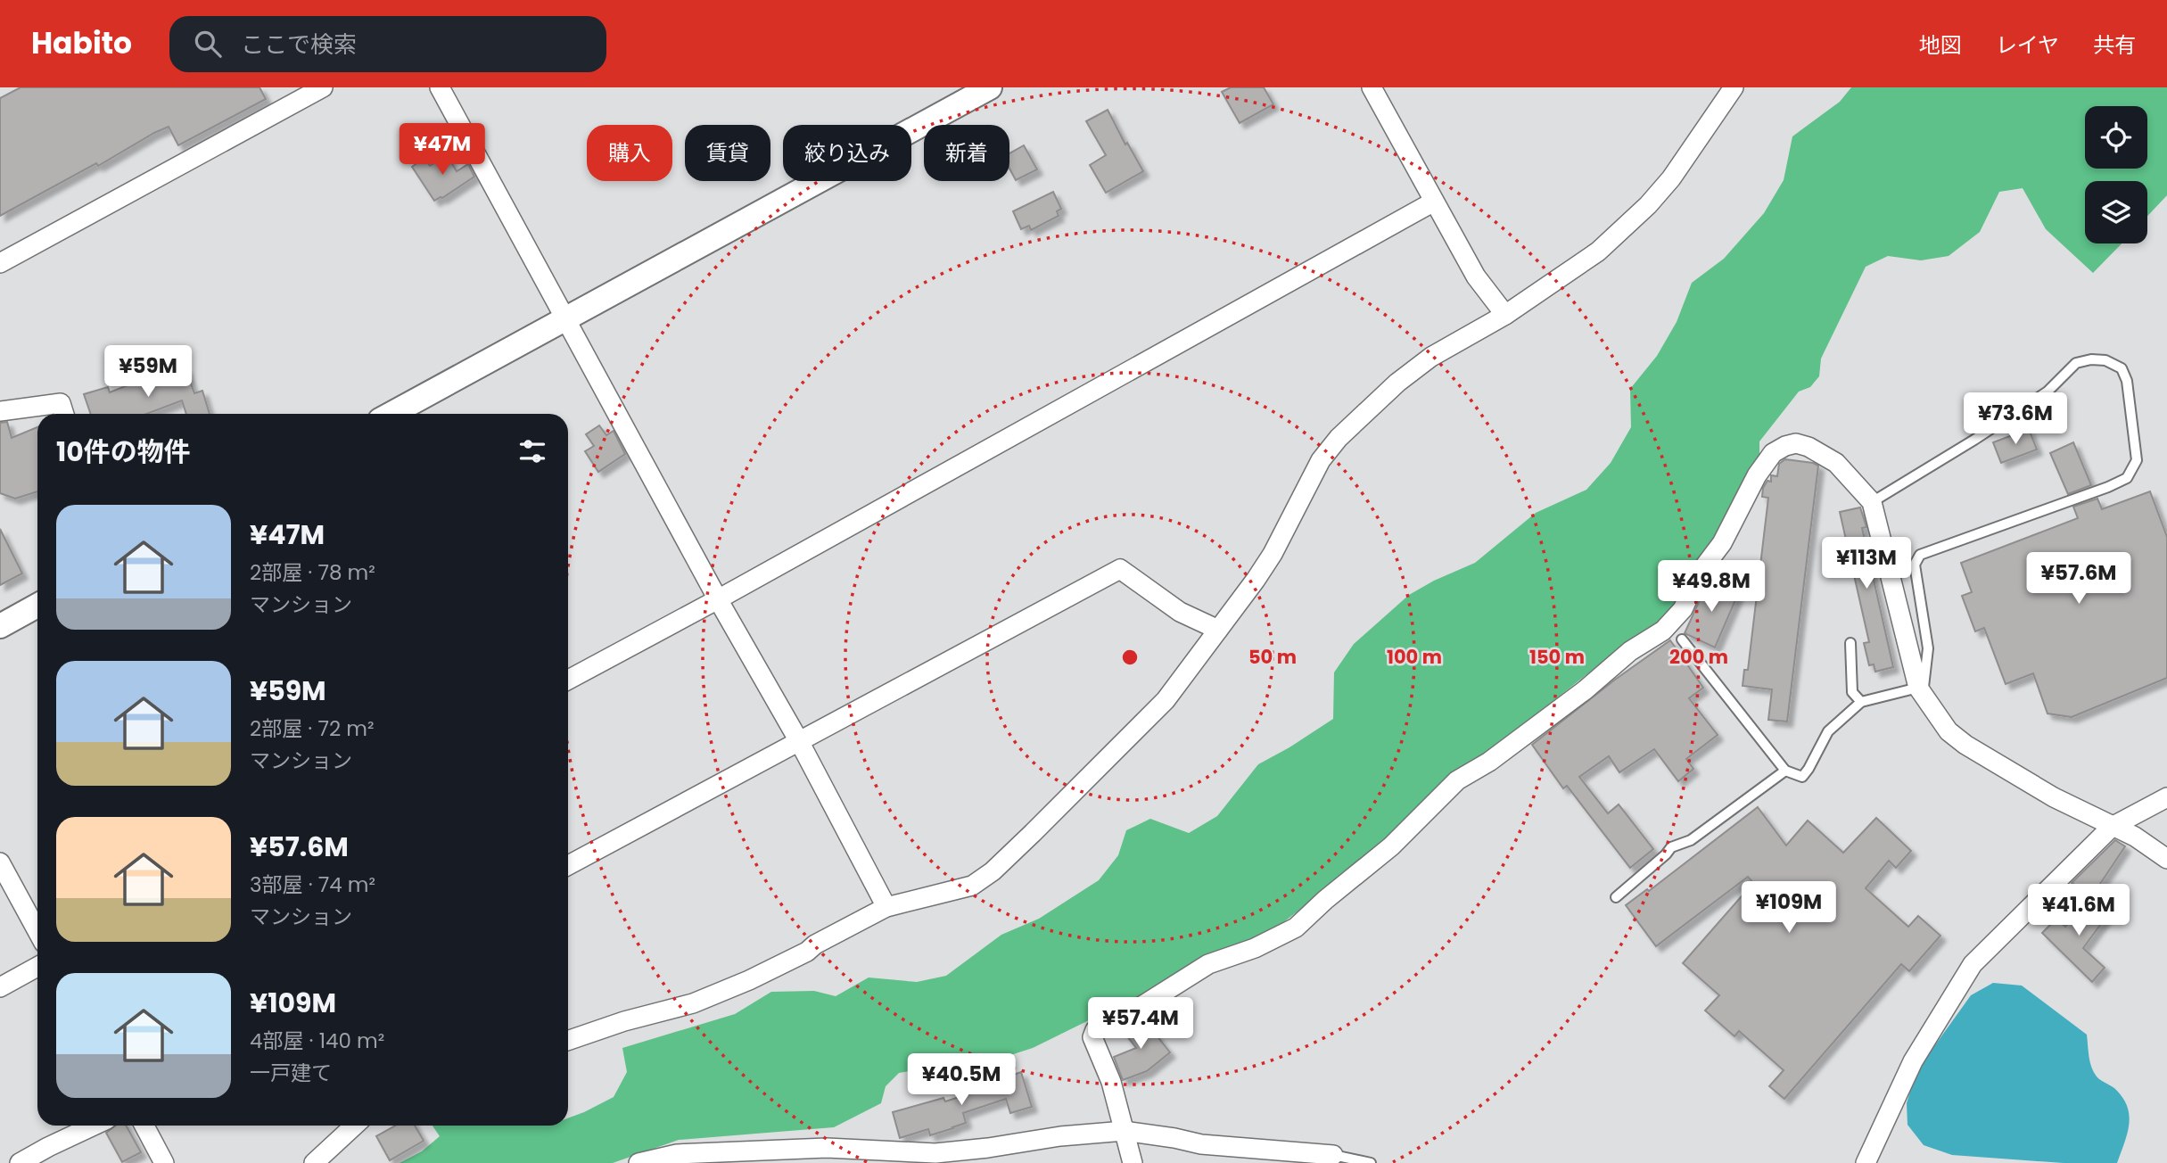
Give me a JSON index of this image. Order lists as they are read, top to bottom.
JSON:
{
  "page": {
    "header": "Habito",
    "search": "ここで検索",
    "nav": ["地図", "レイヤ", "共有"],
    "price": [
      "¥47M",
      "¥59M",
      "¥73.6M",
      "¥113M",
      "¥57.6M",
      "¥49.8M",
      "¥109M",
      "¥41.6M",
      "¥57.4M",
      "¥40.5M"
    ],
    "chip": [
      "購入",
      "賃貸",
      "絞り込み",
      "新着"
    ],
    "heading": "10件の物件",
    "list": [
      {
        "name": "¥47M",
        "note": "2部屋 · 78 m² · マンション"
      },
      {
        "name": "¥59M",
        "note": "2部屋 · 72 m² · マンション"
      },
      {
        "name": "¥57.6M",
        "note": "3部屋 · 74 m² · マンション"
      },
      {
        "name": "¥109M",
        "note": "4部屋 · 140 m² · 一戸建て"
      }
    ]
  },
  "rings": [
    "50 m",
    "100 m",
    "150 m",
    "200 m"
  ]
}
